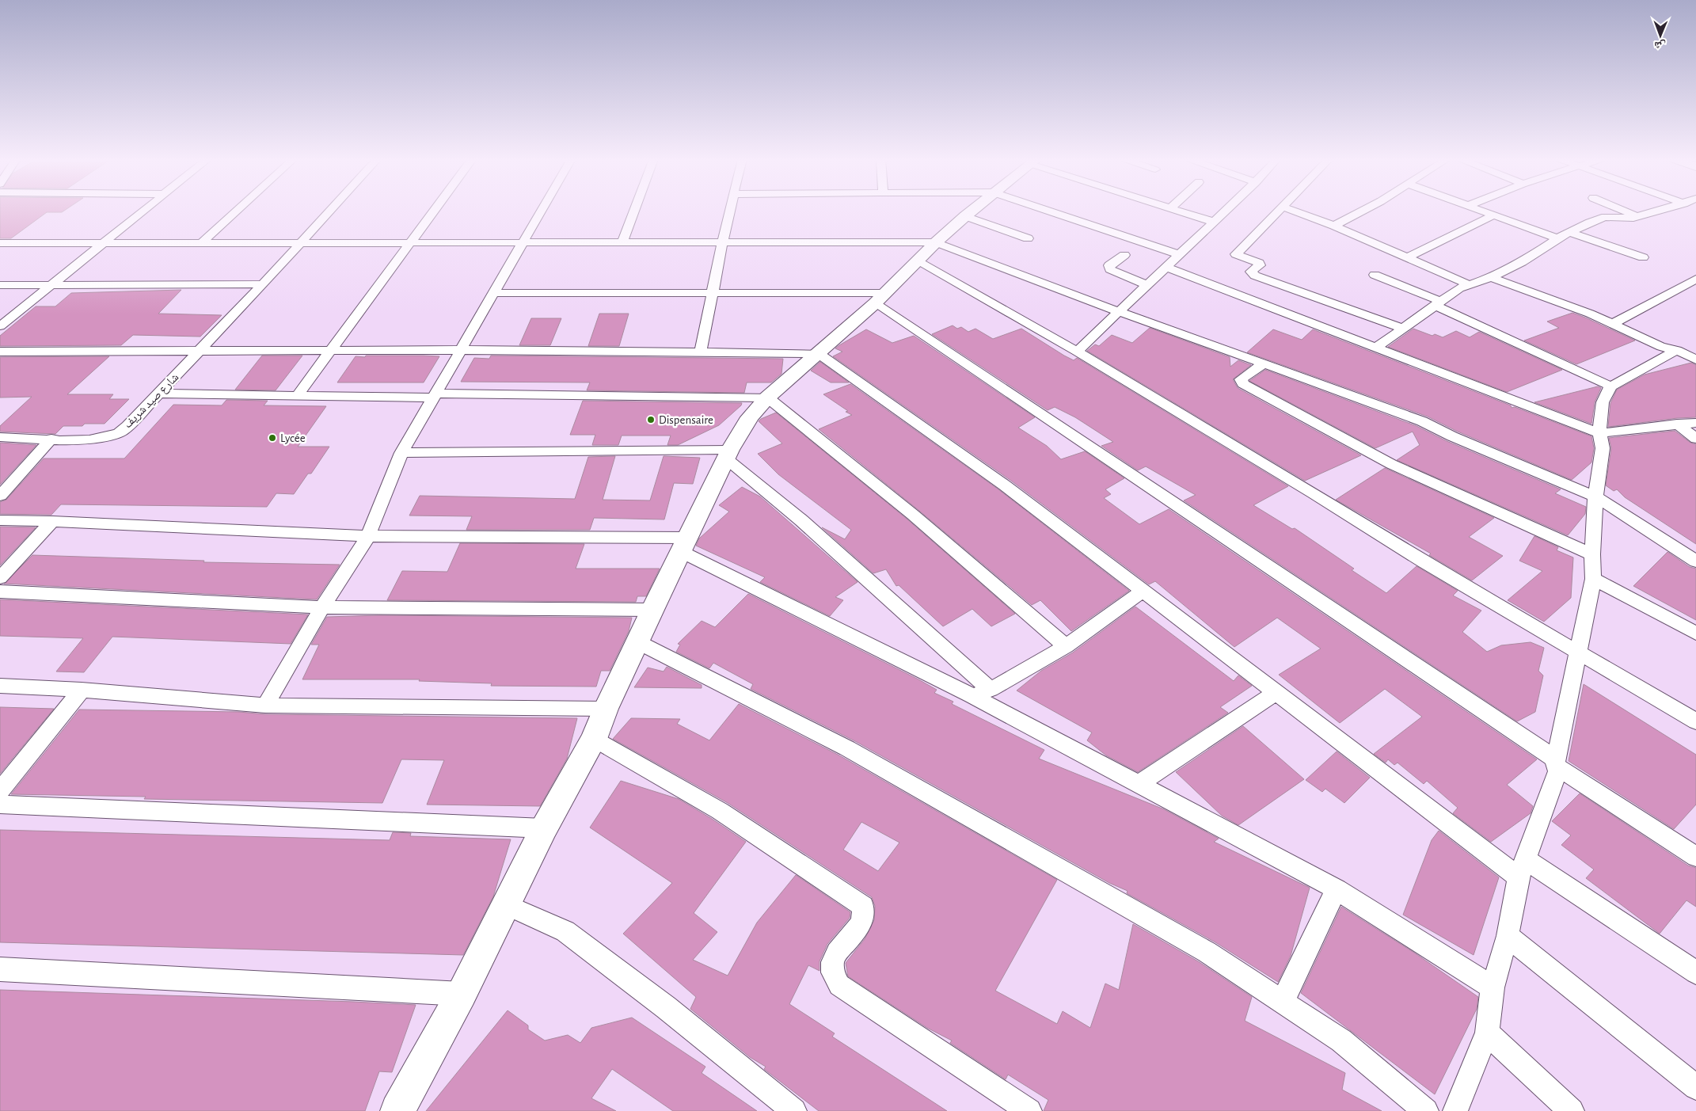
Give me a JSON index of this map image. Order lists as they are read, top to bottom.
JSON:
{
  "streets": {
    "street": ["شارع صيد شريف"]
  },
  "places": ["Dispensaire", "Lycée"],
  "north": "bottom"
}
